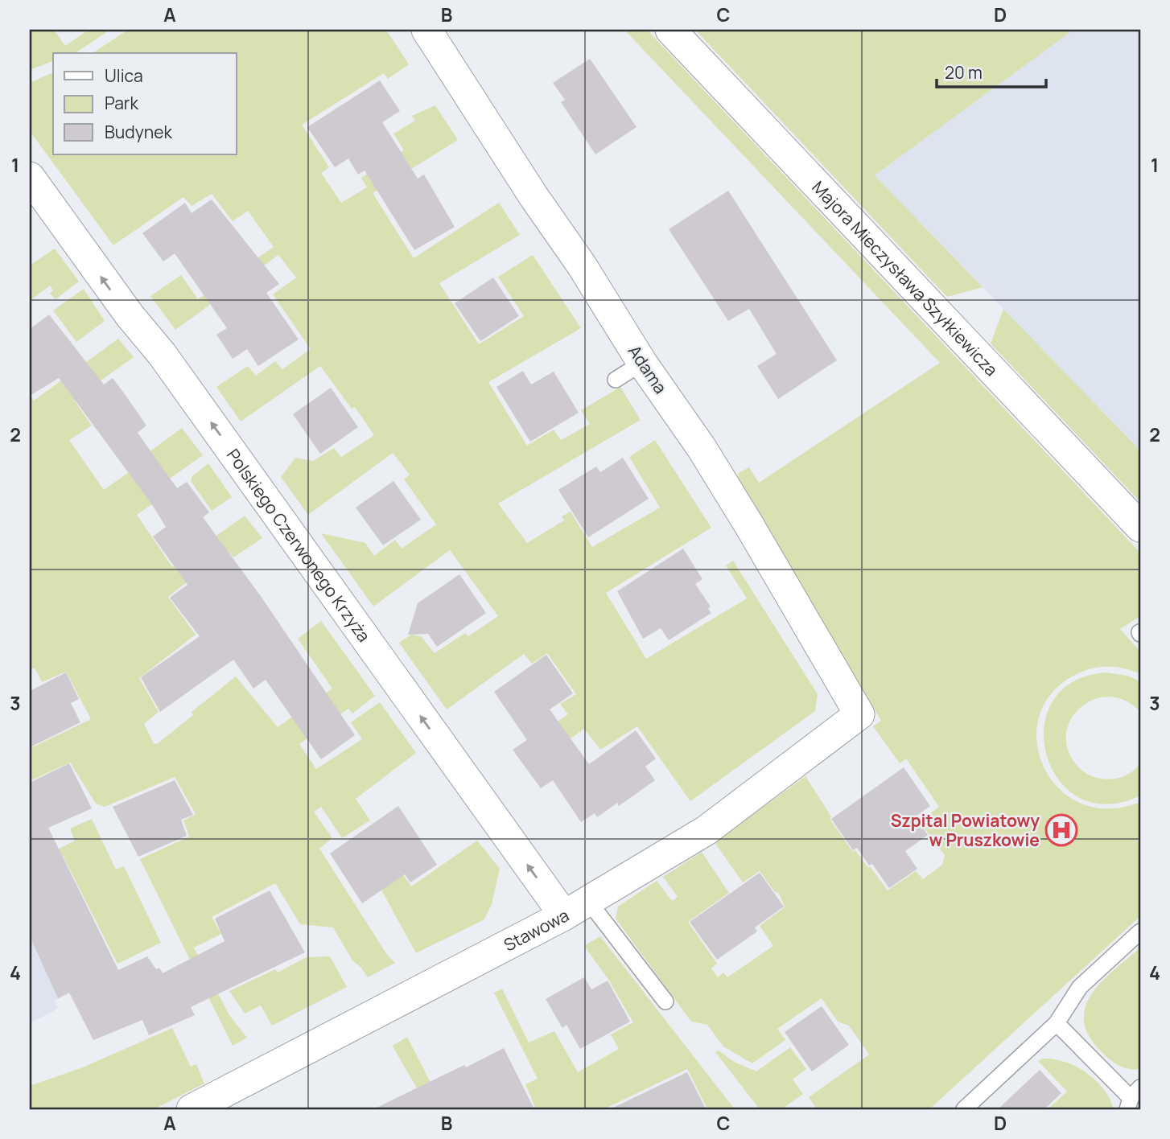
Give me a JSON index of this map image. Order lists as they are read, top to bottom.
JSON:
{
  "streets": {
    "street": [
      "Majora Mieczysława Szyłkiewicza",
      "Adama",
      "Polskiego Czerwonego Krzyża",
      "Stawowa"
    ]
  },
  "crossings": [
    ["Adama", "Stawowa"],
    ["Polskiego Czerwonego Krzyża", "Stawowa"]
  ],
  "one_way": ["Polskiego Czerwonego Krzyża"],
  "places": {
    "hospital": ["Szpital Powiatowy w Pruszkowie"]
  },
  "legend": ["Ulica", "Park", "Budynek"],
  "scale_bar": "20 m",
  "grid": {
    "columns": [
      "A",
      "B",
      "C",
      "D"
    ],
    "rows": [
      "1",
      "2",
      "3",
      "4"
    ]
  }
}
